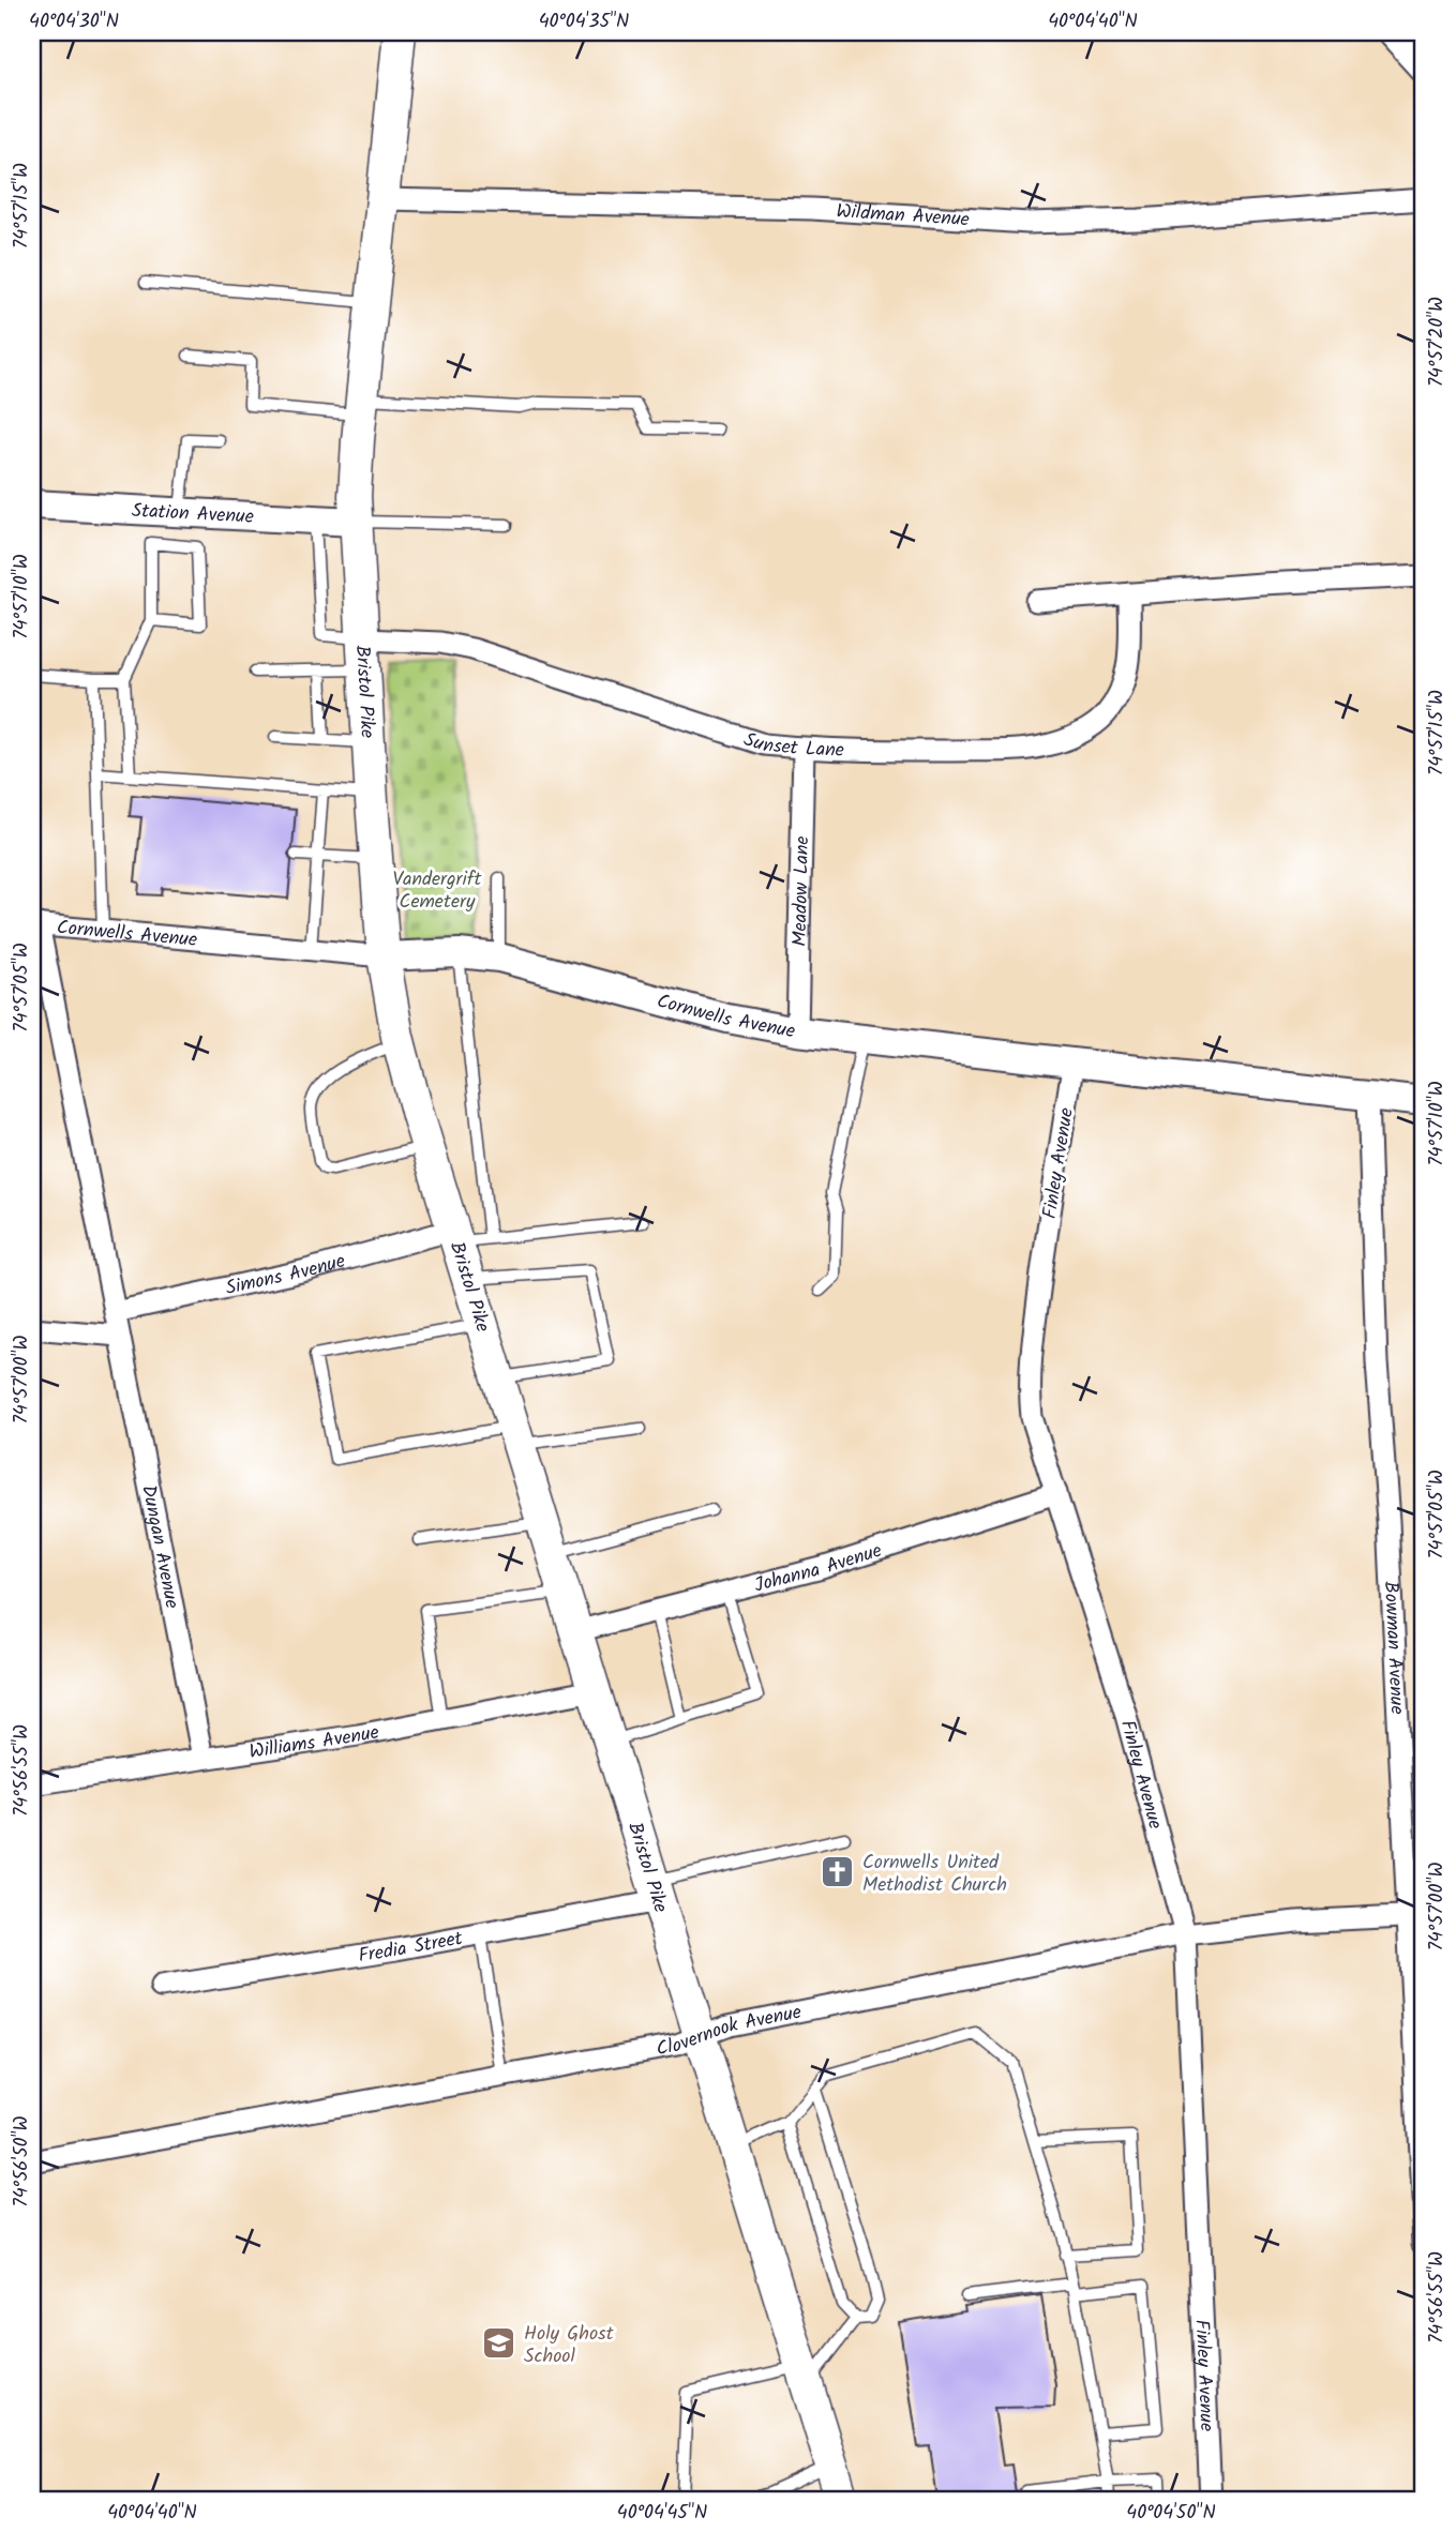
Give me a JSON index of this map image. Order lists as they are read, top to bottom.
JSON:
{
  "streets": {
    "main road": ["Bristol Pike"],
    "street": [
      "Wildman Avenue",
      "Station Avenue",
      "Sunset Lane",
      "Meadow Lane",
      "Cornwells Avenue",
      "Finley Avenue",
      "Simons Avenue",
      "Dungan Avenue",
      "Johanna Avenue",
      "Bowman Avenue",
      "Williams Avenue",
      "Fredia Street",
      "Clovernook Avenue"
    ]
  },
  "crossings": [
    ["Wildman Avenue", "Bristol Pike"],
    ["Station Avenue", "Bristol Pike"],
    ["Bristol Pike", "Sunset Lane"],
    ["Bristol Pike", "Cornwells Avenue"],
    ["Bristol Pike", "Simons Avenue"],
    ["Bristol Pike", "Johanna Avenue"],
    ["Bristol Pike", "Williams Avenue"],
    ["Bristol Pike", "Fredia Street"],
    ["Bristol Pike", "Clovernook Avenue"],
    ["Sunset Lane", "Meadow Lane"],
    ["Meadow Lane", "Cornwells Avenue"],
    ["Cornwells Avenue", "Finley Avenue"],
    ["Cornwells Avenue", "Bowman Avenue"],
    ["Finley Avenue", "Johanna Avenue"],
    ["Finley Avenue", "Clovernook Avenue"],
    ["Simons Avenue", "Dungan Avenue"],
    ["Dungan Avenue", "Williams Avenue"],
    ["Bowman Avenue", "Clovernook Avenue"]
  ],
  "parks": ["Vandergrift Cemetery"],
  "places": {
    "church": ["Cornwells United Methodist Church"],
    "school or university": ["Holy Ghost School"]
  },
  "coordinates": [
    "40°04'30\"N",
    "40°04'35\"N",
    "40°04'40\"N",
    "74°57'15\"W",
    "74°57'20\"W",
    "74°57'10\"W",
    "74°57'05\"W",
    "74°57'00\"W",
    "74°56'55\"W",
    "74°56'50\"W",
    "40°04'45\"N",
    "40°04'50\"N"
  ]
}
